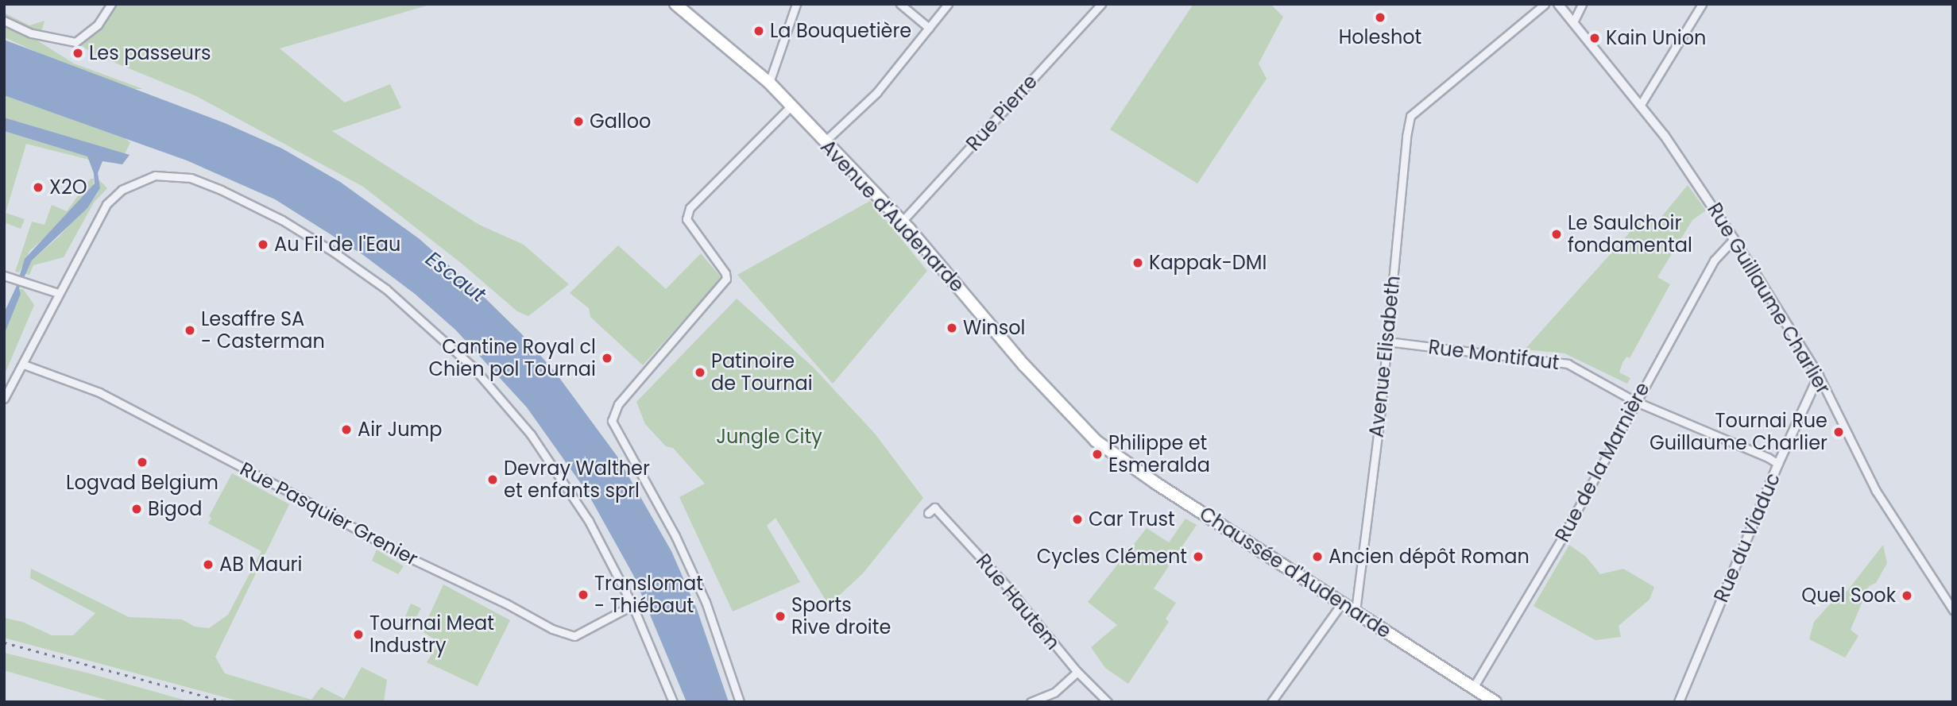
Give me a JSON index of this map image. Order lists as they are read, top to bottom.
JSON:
{
  "streets": {
    "main road": ["Avenue d'Audenarde", "Chaussée d'Audenarde"],
    "street": [
      "Rue Pierre",
      "Rue Guillaume Charlier",
      "Rue Montifaut",
      "Avenue Elisabeth",
      "Rue de la Marnière",
      "Rue Pasquier Grenier",
      "Rue du Viaduc",
      "Rue Hautem"
    ]
  },
  "crossings": [
    ["Rue Pierre", "Avenue d'Audenarde"],
    ["Avenue d'Audenarde", "Chaussée d'Audenarde"],
    ["Rue Guillaume Charlier", "Rue de la Marnière"],
    ["Rue Guillaume Charlier", "Rue du Viaduc"],
    ["Rue Montifaut", "Avenue Elisabeth"],
    ["Rue Montifaut", "Rue de la Marnière"],
    ["Rue Montifaut", "Rue du Viaduc"],
    ["Avenue Elisabeth", "Chaussée d'Audenarde"],
    ["Rue de la Marnière", "Chaussée d'Audenarde"]
  ],
  "water": ["Escaut"],
  "parks": ["Jungle City"],
  "places": [
    "Holeshot",
    "La Bouquetière",
    "Kain Union",
    "Les passeurs",
    "Galloo",
    "X2O",
    "Le Saulchoir fondamental",
    "Au Fil de l'Eau",
    "Kappak-DMI",
    "Winsol",
    "Lesaffre SA - Casterman",
    "Cantine Royal cl Chien pol Tournai",
    "Patinoire de Tournai",
    "Air Jump",
    "Tournai Rue Guillaume Charlier",
    "Philippe et Esmeralda",
    "Logvad Belgium",
    "Devray Walther et enfants sprl",
    "Bigod",
    "Car Trust",
    "Cycles Clément",
    "Ancien dépôt Roman",
    "AB Mauri",
    "Translomat - Thiébaut",
    "Quel Sook",
    "Sports Rive droite",
    "Tournai Meat Industry"
  ]
}
